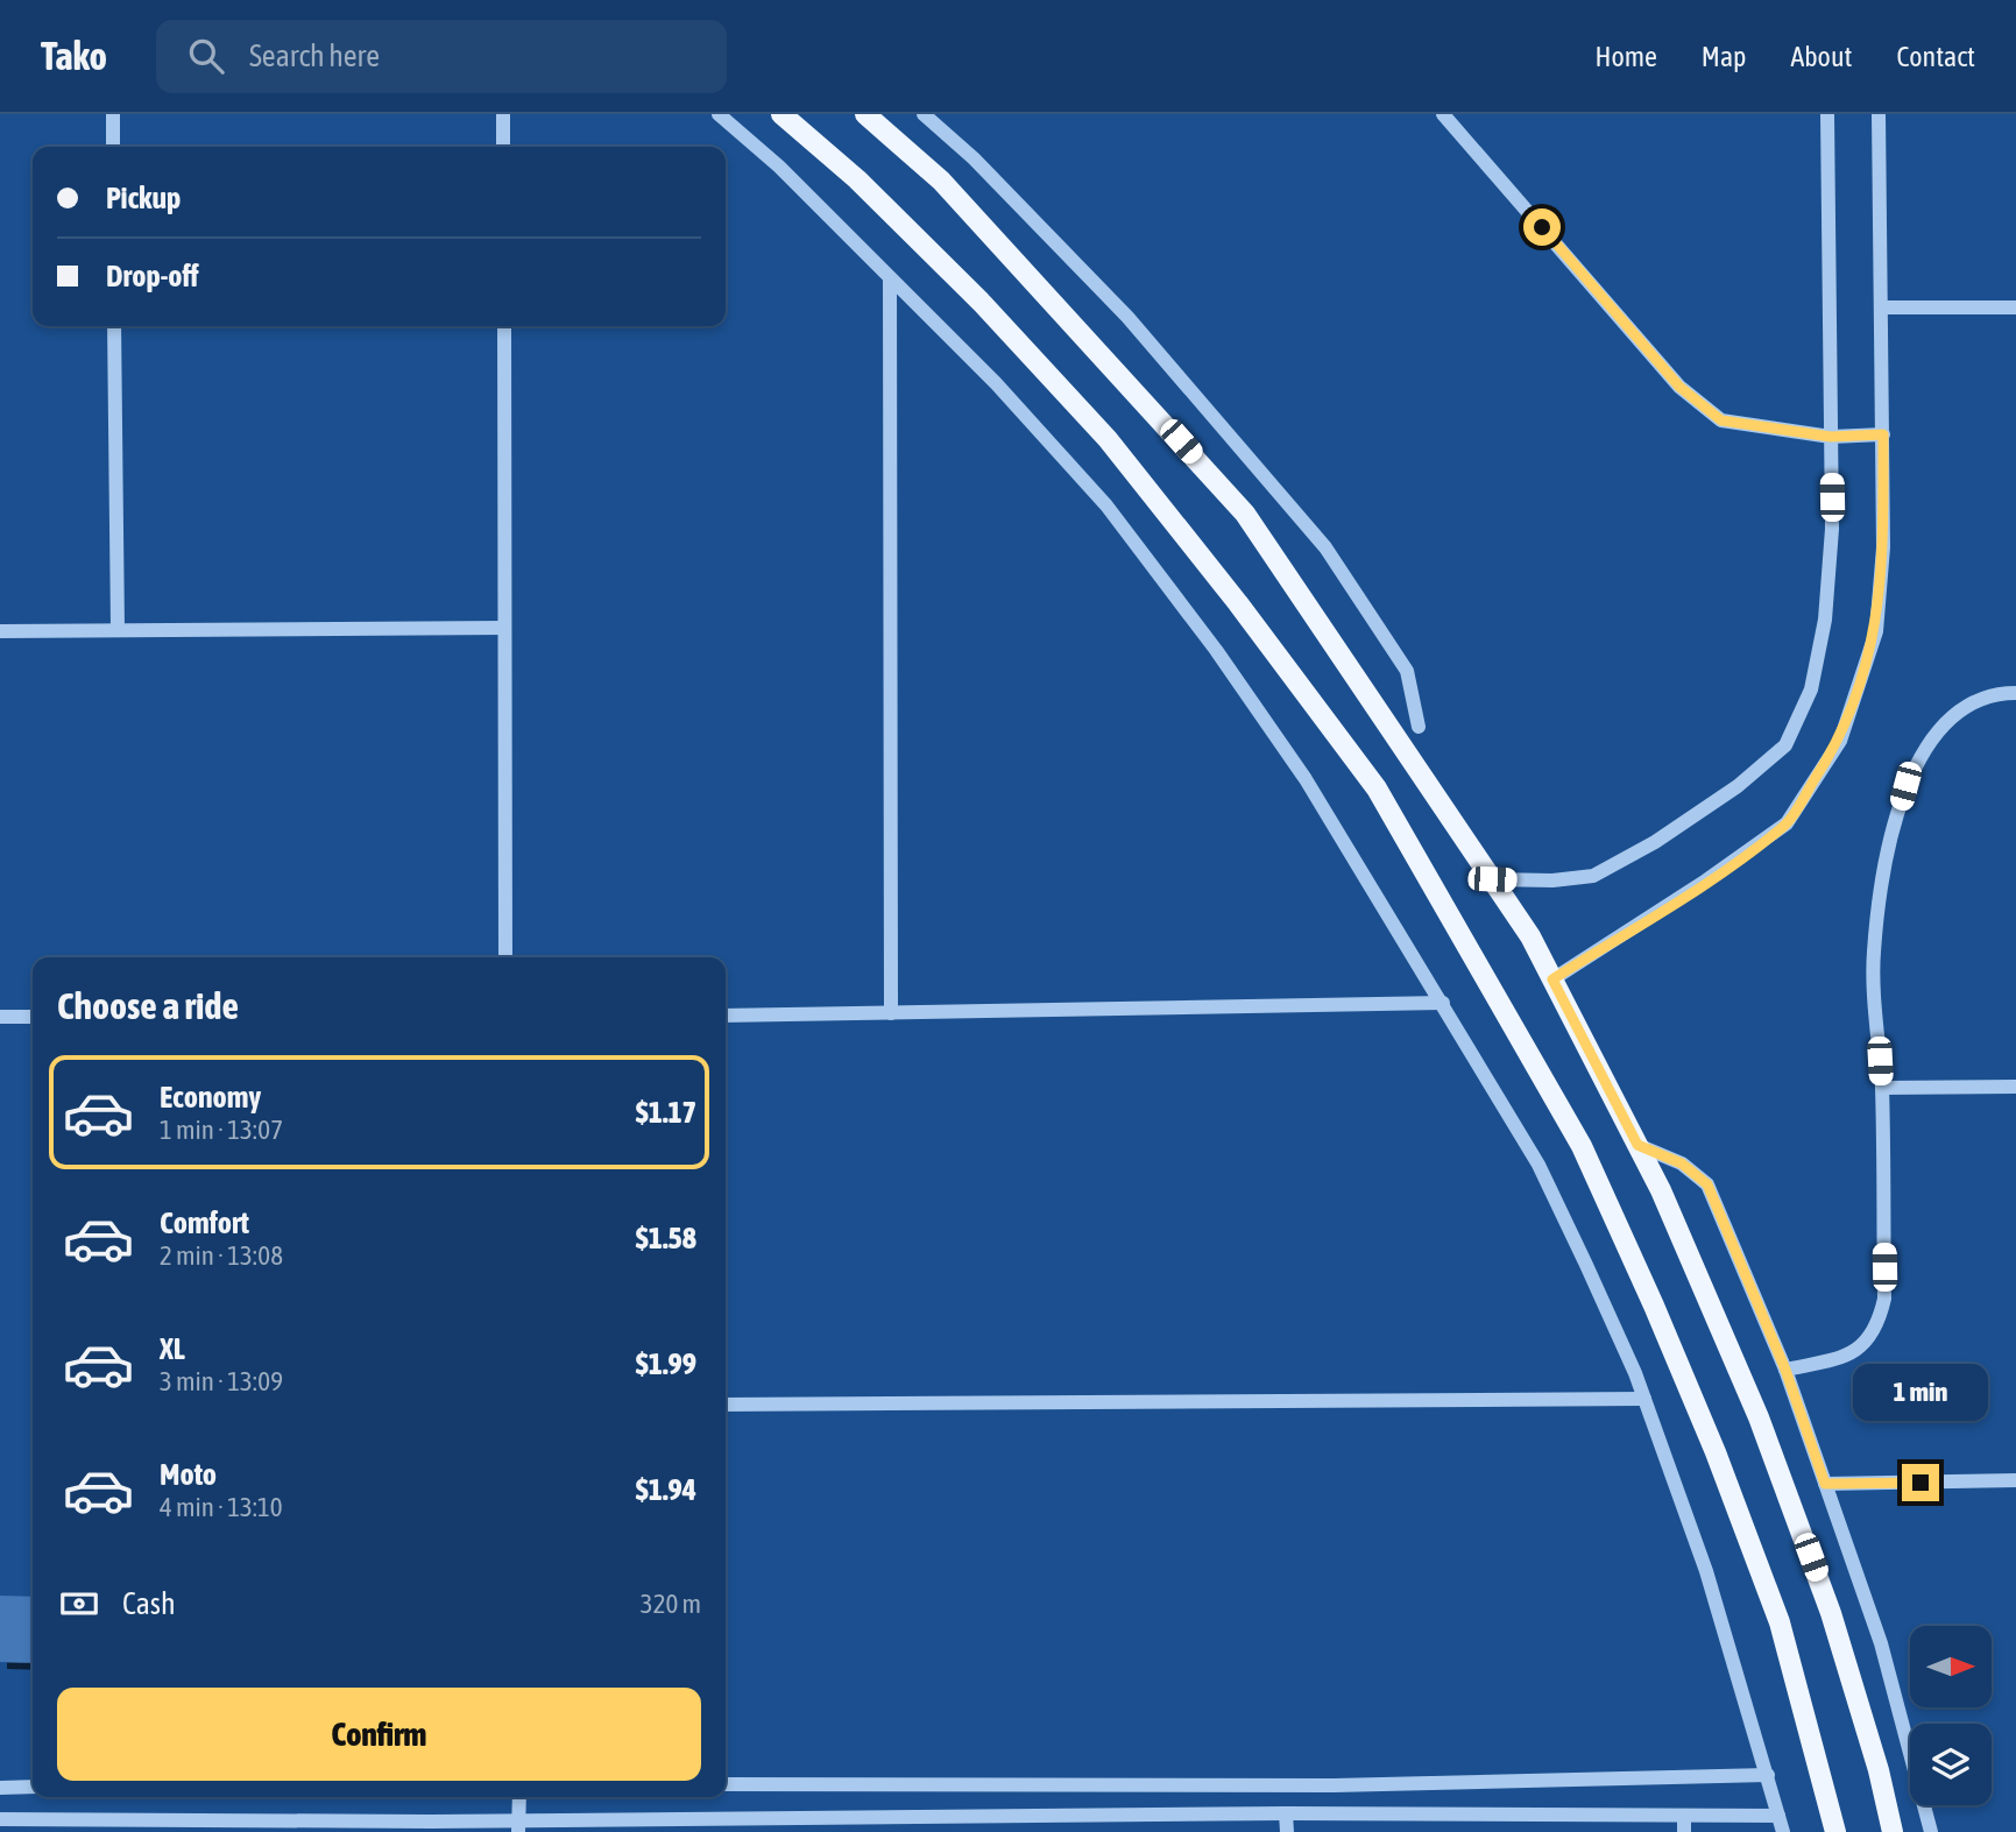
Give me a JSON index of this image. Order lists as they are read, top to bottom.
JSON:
{
  "north": "right",
  "page": {
    "header": "Tako",
    "search": "Search here",
    "nav": [
      "Home",
      "Map",
      "About",
      "Contact"
    ],
    "banner": ["Pickup", "Drop-off"],
    "heading": "Choose a ride",
    "list": [
      {
        "name": "Economy",
        "note": "1 min · 13:07",
        "value": "$1.17"
      },
      {
        "name": "Comfort",
        "note": "2 min · 13:08",
        "value": "$1.58"
      },
      {
        "name": "XL",
        "note": "3 min · 13:09",
        "value": "$1.99"
      },
      {
        "name": "Moto",
        "note": "4 min · 13:10",
        "value": "$1.94"
      }
    ],
    "bubble": "1 min",
    "pay": ["Cash", "320 m"],
    "buttons": "Confirm"
  }
}
